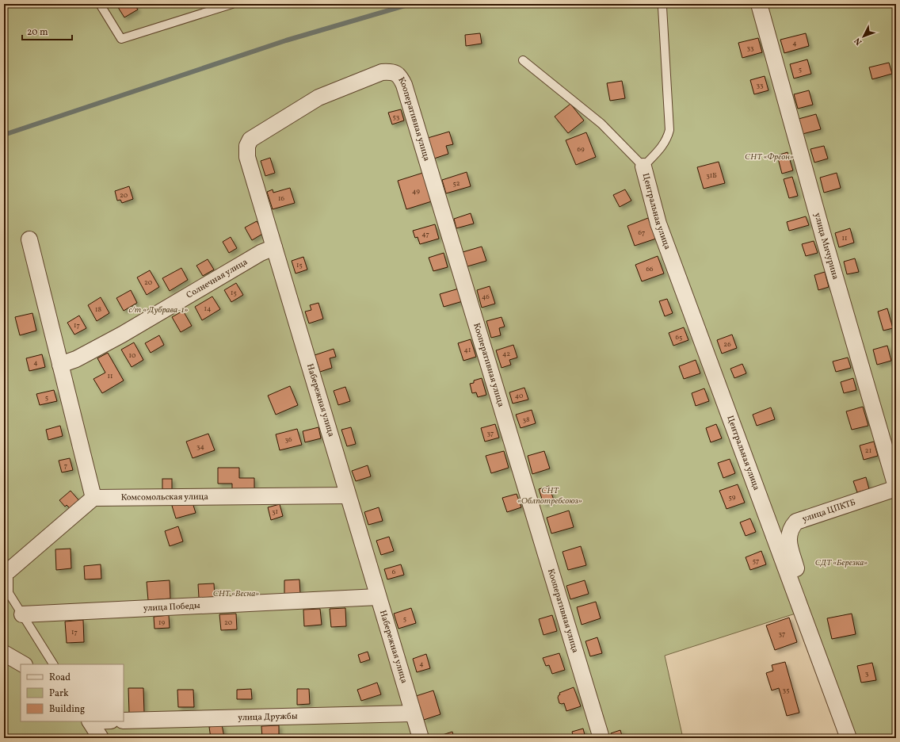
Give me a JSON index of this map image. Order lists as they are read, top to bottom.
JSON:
{
  "streets": {
    "street": [
      "Кооперативная улица",
      "Центральная улица",
      "улица Мичурина",
      "Солнечная улица",
      "Набережная улица",
      "Комсомольская улица",
      "улица ЦПКТБ",
      "улица Победы",
      "улица Дружбы"
    ]
  },
  "crossings": [
    ["Кооперативная улица", "Набережная улица"],
    ["Центральная улица", "улица ЦПКТБ"],
    ["улица Мичурина", "улица ЦПКТБ"],
    ["Солнечная улица", "Набережная улица"],
    ["Набережная улица", "Комсомольская улица"],
    ["Набережная улица", "улица Победы"],
    ["Набережная улица", "улица Дружбы"]
  ],
  "parks": [
    "СНТ «Фреон»",
    "с/т « Дубрава-1»",
    "СНТ «Облпотребсоюз»",
    "СДТ «Березка»",
    "СНТ «Весна»"
  ],
  "house_numbers": [
    "4",
    "33",
    "5",
    "33",
    "53",
    "69",
    "31Б",
    "52",
    "49",
    "20",
    "16",
    "67",
    "47",
    "11",
    "15",
    "66",
    "20",
    "15",
    "46",
    "14",
    "18",
    "17",
    "65",
    "26",
    "41",
    "42",
    "10",
    "4",
    "11",
    "40",
    "5",
    "38",
    "37",
    "36",
    "34",
    "21",
    "7",
    "59",
    "31",
    "57",
    "6",
    "5",
    "19",
    "20",
    "17",
    "37",
    "4",
    "3",
    "35"
  ],
  "legend": ["Road", "Park", "Building"],
  "scale_bar": "20 m",
  "north": "bottom left"
}
